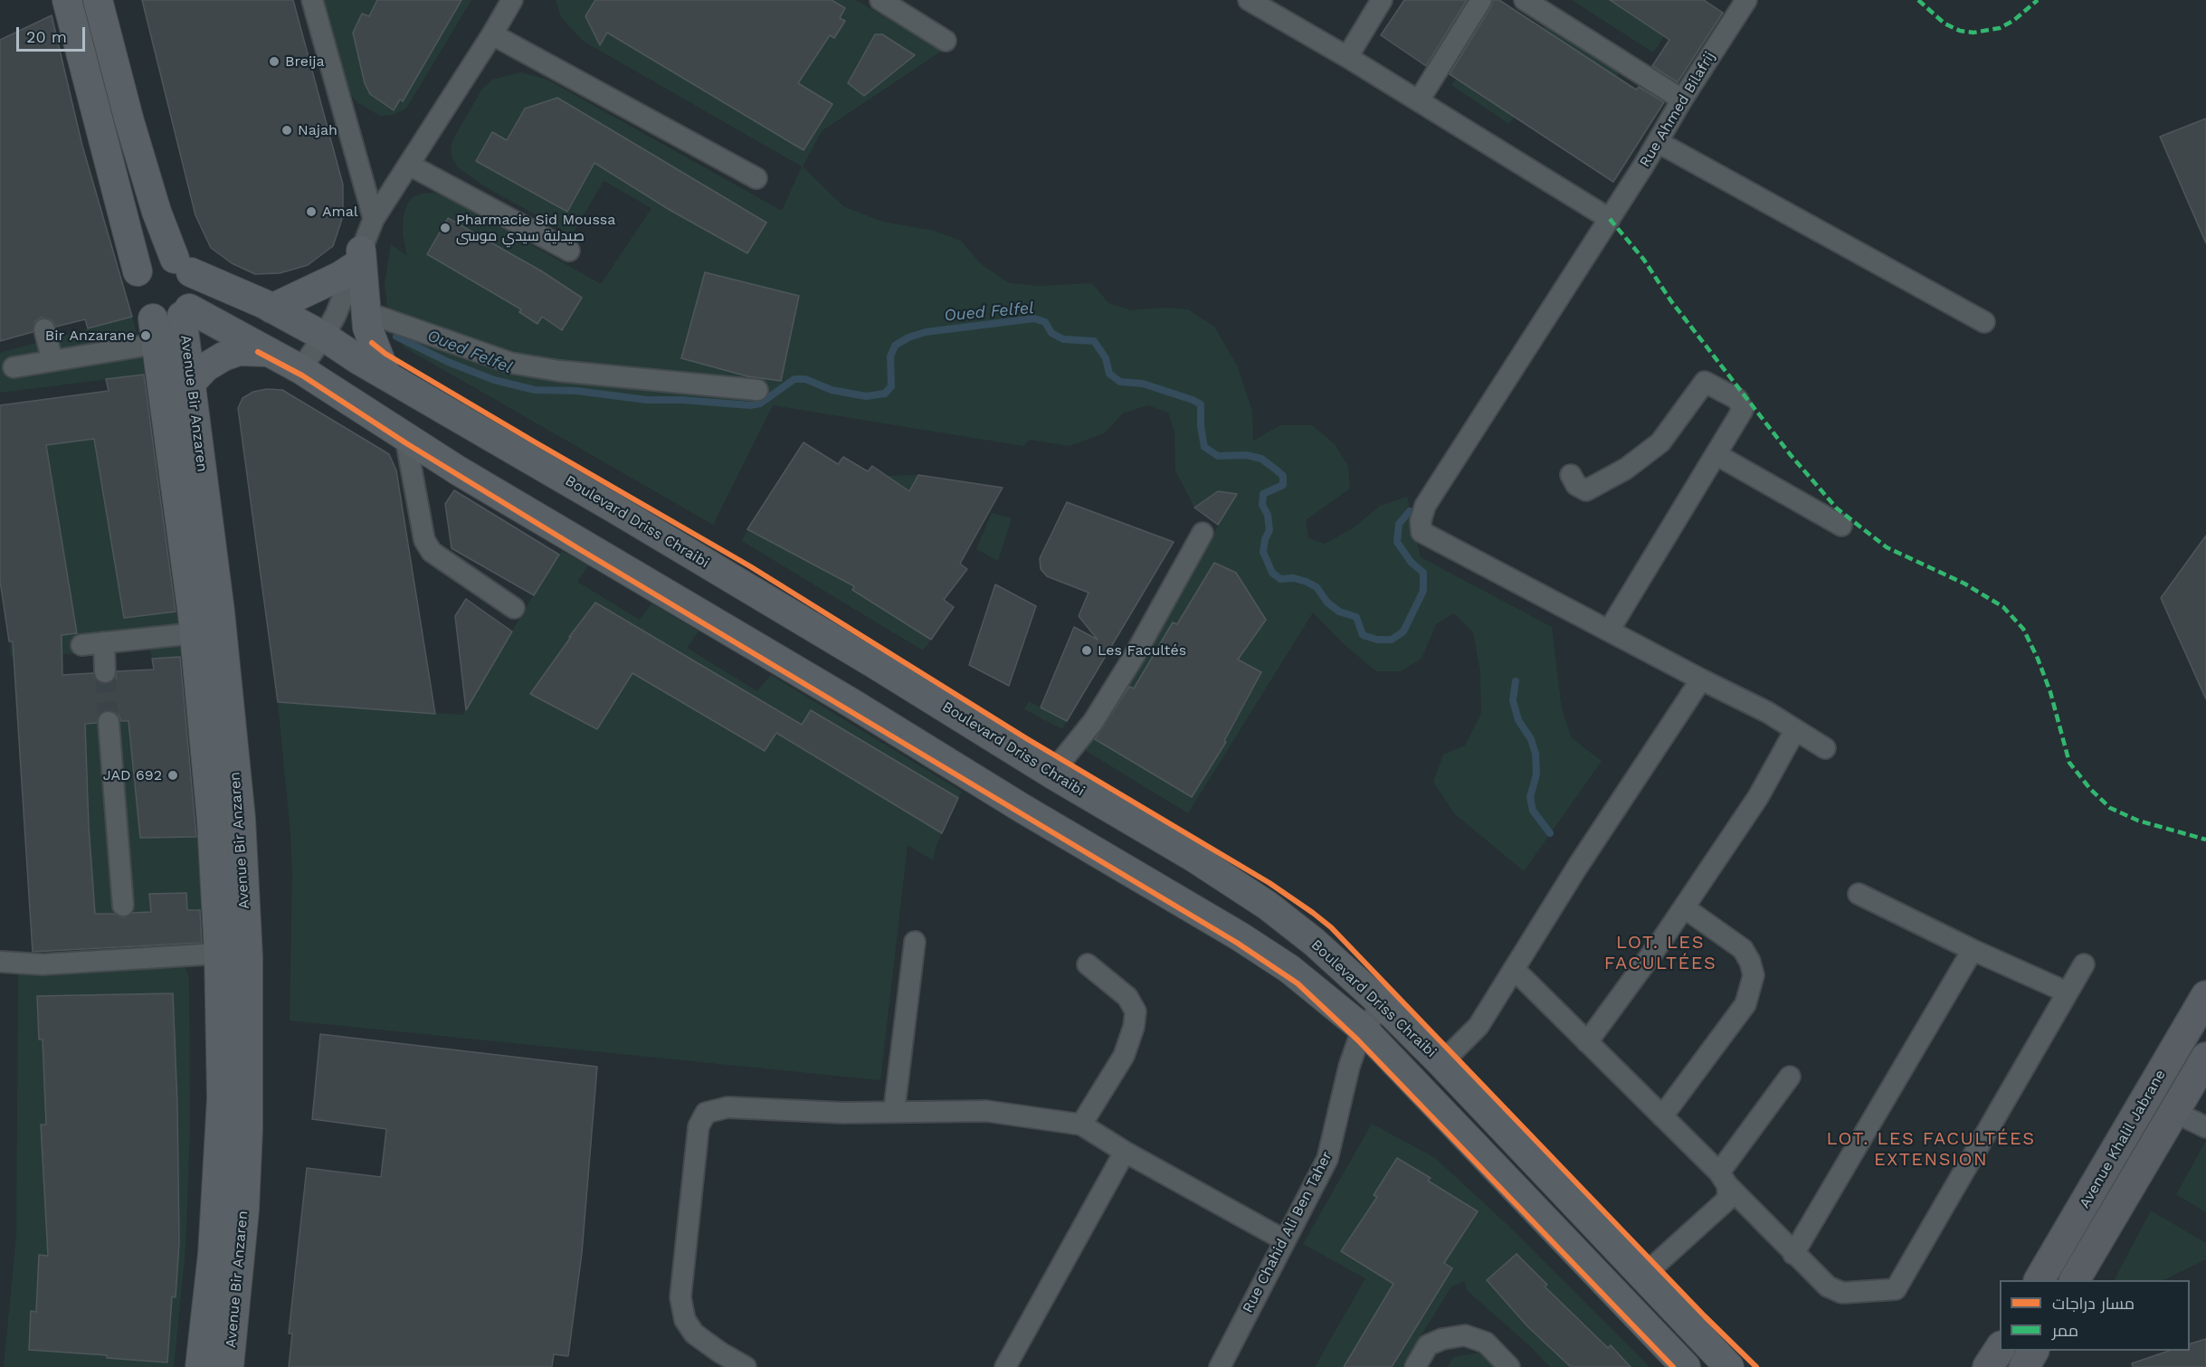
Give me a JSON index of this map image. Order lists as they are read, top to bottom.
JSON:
{
  "streets": {
    "main road": ["Avenue Bir Anzaren", "Boulevard Driss Chraibi", "Avenue Khalil Jabrane"],
    "street": ["Rue Ahmed Bilafrij", "Rue Chahid Ali Ben Taher"]
  },
  "crossings": [
    ["Avenue Bir Anzaren", "Boulevard Driss Chraibi"],
    ["Boulevard Driss Chraibi", "Rue Chahid Ali Ben Taher"]
  ],
  "districts": ["LOT. LES FACULTÉES", "LOT. LES FACULTÉES EXTENSION"],
  "water": ["Oued Felfel"],
  "places": [
    "Breija",
    "Najah",
    "Amal",
    "Pharmacie Sid Moussa صيدلية سيدي موسى",
    "Bir Anzarane",
    "Les Facultés",
    "JAD 692"
  ],
  "legend": ["مسار دراجات", "ممر"],
  "scale_bar": "20 m"
}
